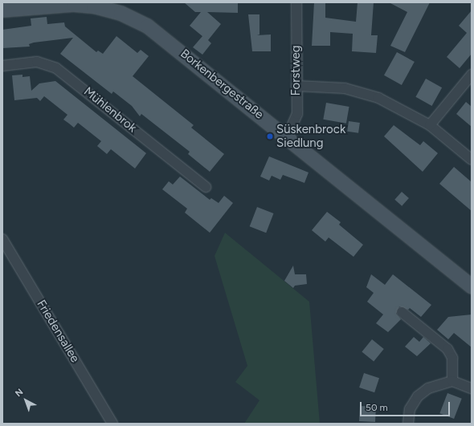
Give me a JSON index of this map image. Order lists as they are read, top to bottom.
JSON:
{
  "streets": {
    "street": [
      "Forstweg",
      "Borkenbergestraße",
      "Mühlenbrok",
      "Friedensallee"
    ]
  },
  "crossings": [
    ["Forstweg", "Borkenbergestraße"]
  ],
  "places": ["Süskenbrock Siedlung"],
  "scale_bar": "50 m",
  "north": "top left"
}
